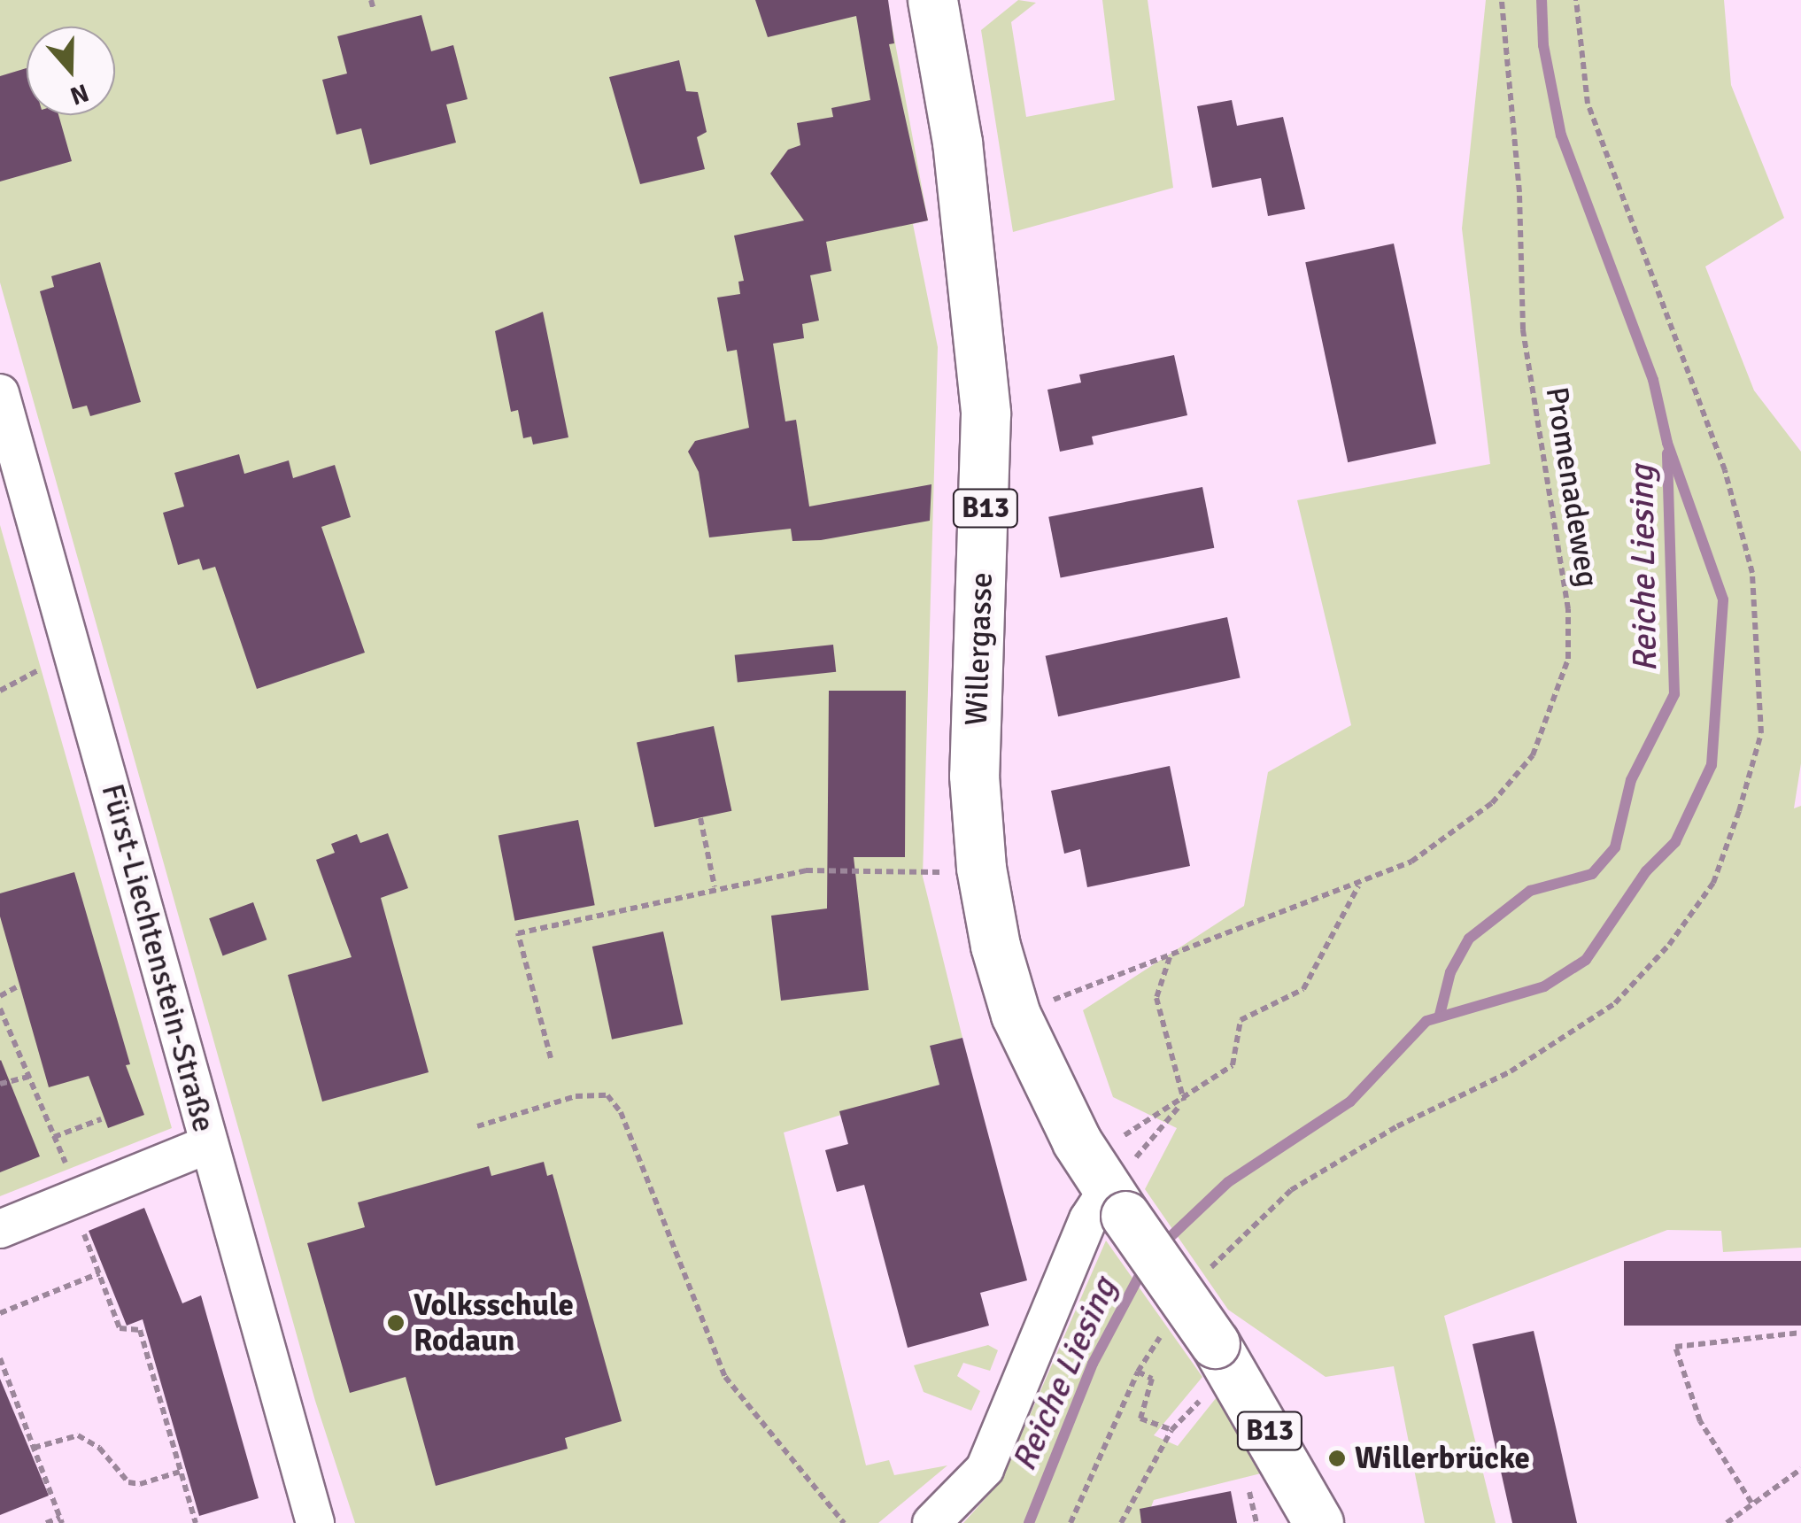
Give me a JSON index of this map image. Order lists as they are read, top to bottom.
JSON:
{
  "streets": {
    "main road": ["B13", "Willergasse"],
    "street": ["Fürst-Liechtenstein-Straße"],
    "path": ["Promenadeweg"]
  },
  "crossings": [
    ["Promenadeweg", "Willergasse"],
    ["B13", "Willergasse"]
  ],
  "water": ["Reiche Liesing"],
  "places": ["Volksschule Rodaun", "Willerbrücke"],
  "north": "bottom"
}
